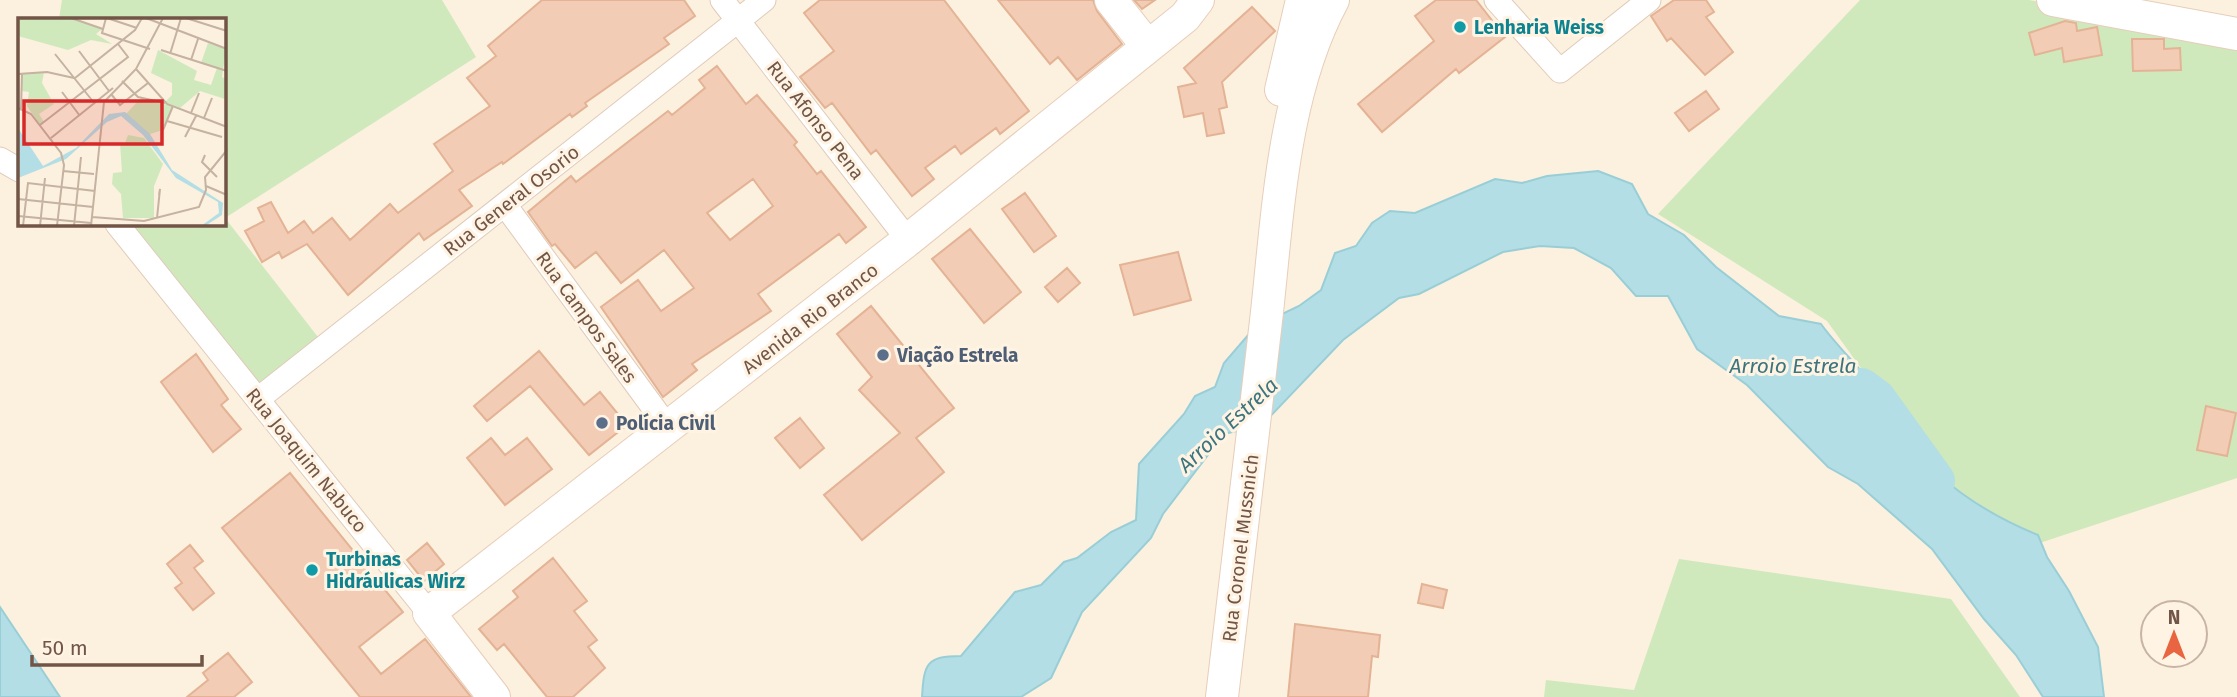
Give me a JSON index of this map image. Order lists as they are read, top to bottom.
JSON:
{
  "streets": {
    "street": [
      "Rua Afonso Pena",
      "Rua General Osorio",
      "Rua Campos Sales",
      "Avenida Rio Branco",
      "Rua Joaquim Nabuco",
      "Rua Coronel Mussnich"
    ]
  },
  "crossings": [
    ["Rua Afonso Pena", "Rua General Osorio"],
    ["Rua Afonso Pena", "Avenida Rio Branco"],
    ["Rua General Osorio", "Rua Campos Sales"],
    ["Rua General Osorio", "Rua Joaquim Nabuco"],
    ["Rua Campos Sales", "Avenida Rio Branco"],
    ["Avenida Rio Branco", "Rua Joaquim Nabuco"]
  ],
  "water": ["Arroio Estrela"],
  "places": [
    "Lenharia Weiss",
    "Viação Estrela",
    "Polícia Civil",
    "Turbinas Hidráulicas Wirz"
  ],
  "scale_bar": "50 m",
  "north": "top"
}
